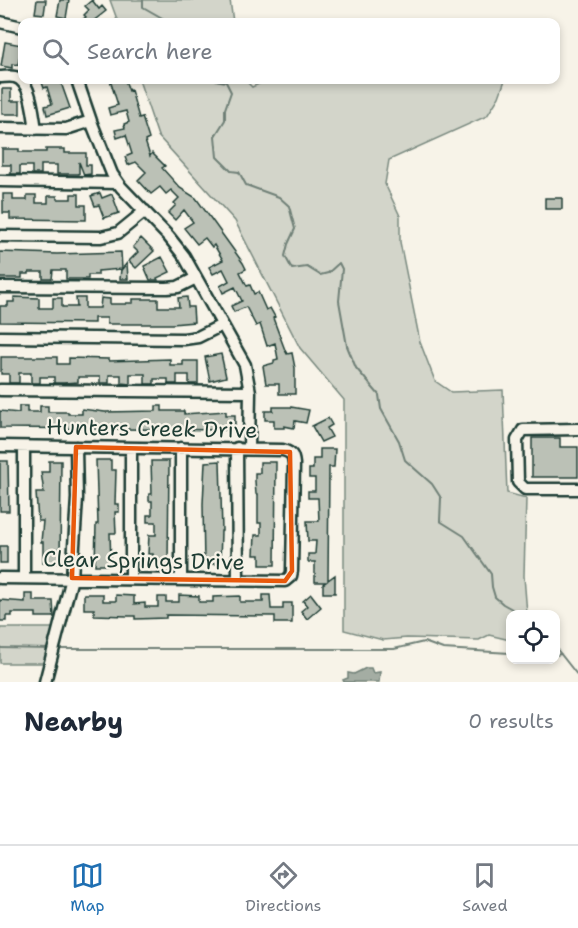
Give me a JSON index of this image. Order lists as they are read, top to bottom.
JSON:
{
  "streets": {
    "street": ["Hunters Creek Drive", "Clear Springs Drive"]
  },
  "crossings": [
    ["Hunters Creek Drive", "Clear Springs Drive"]
  ],
  "page": {
    "search": "Search here",
    "heading": ["Nearby", "0 results"],
    "nav": ["Map", "Directions", "Saved"]
  }
}
